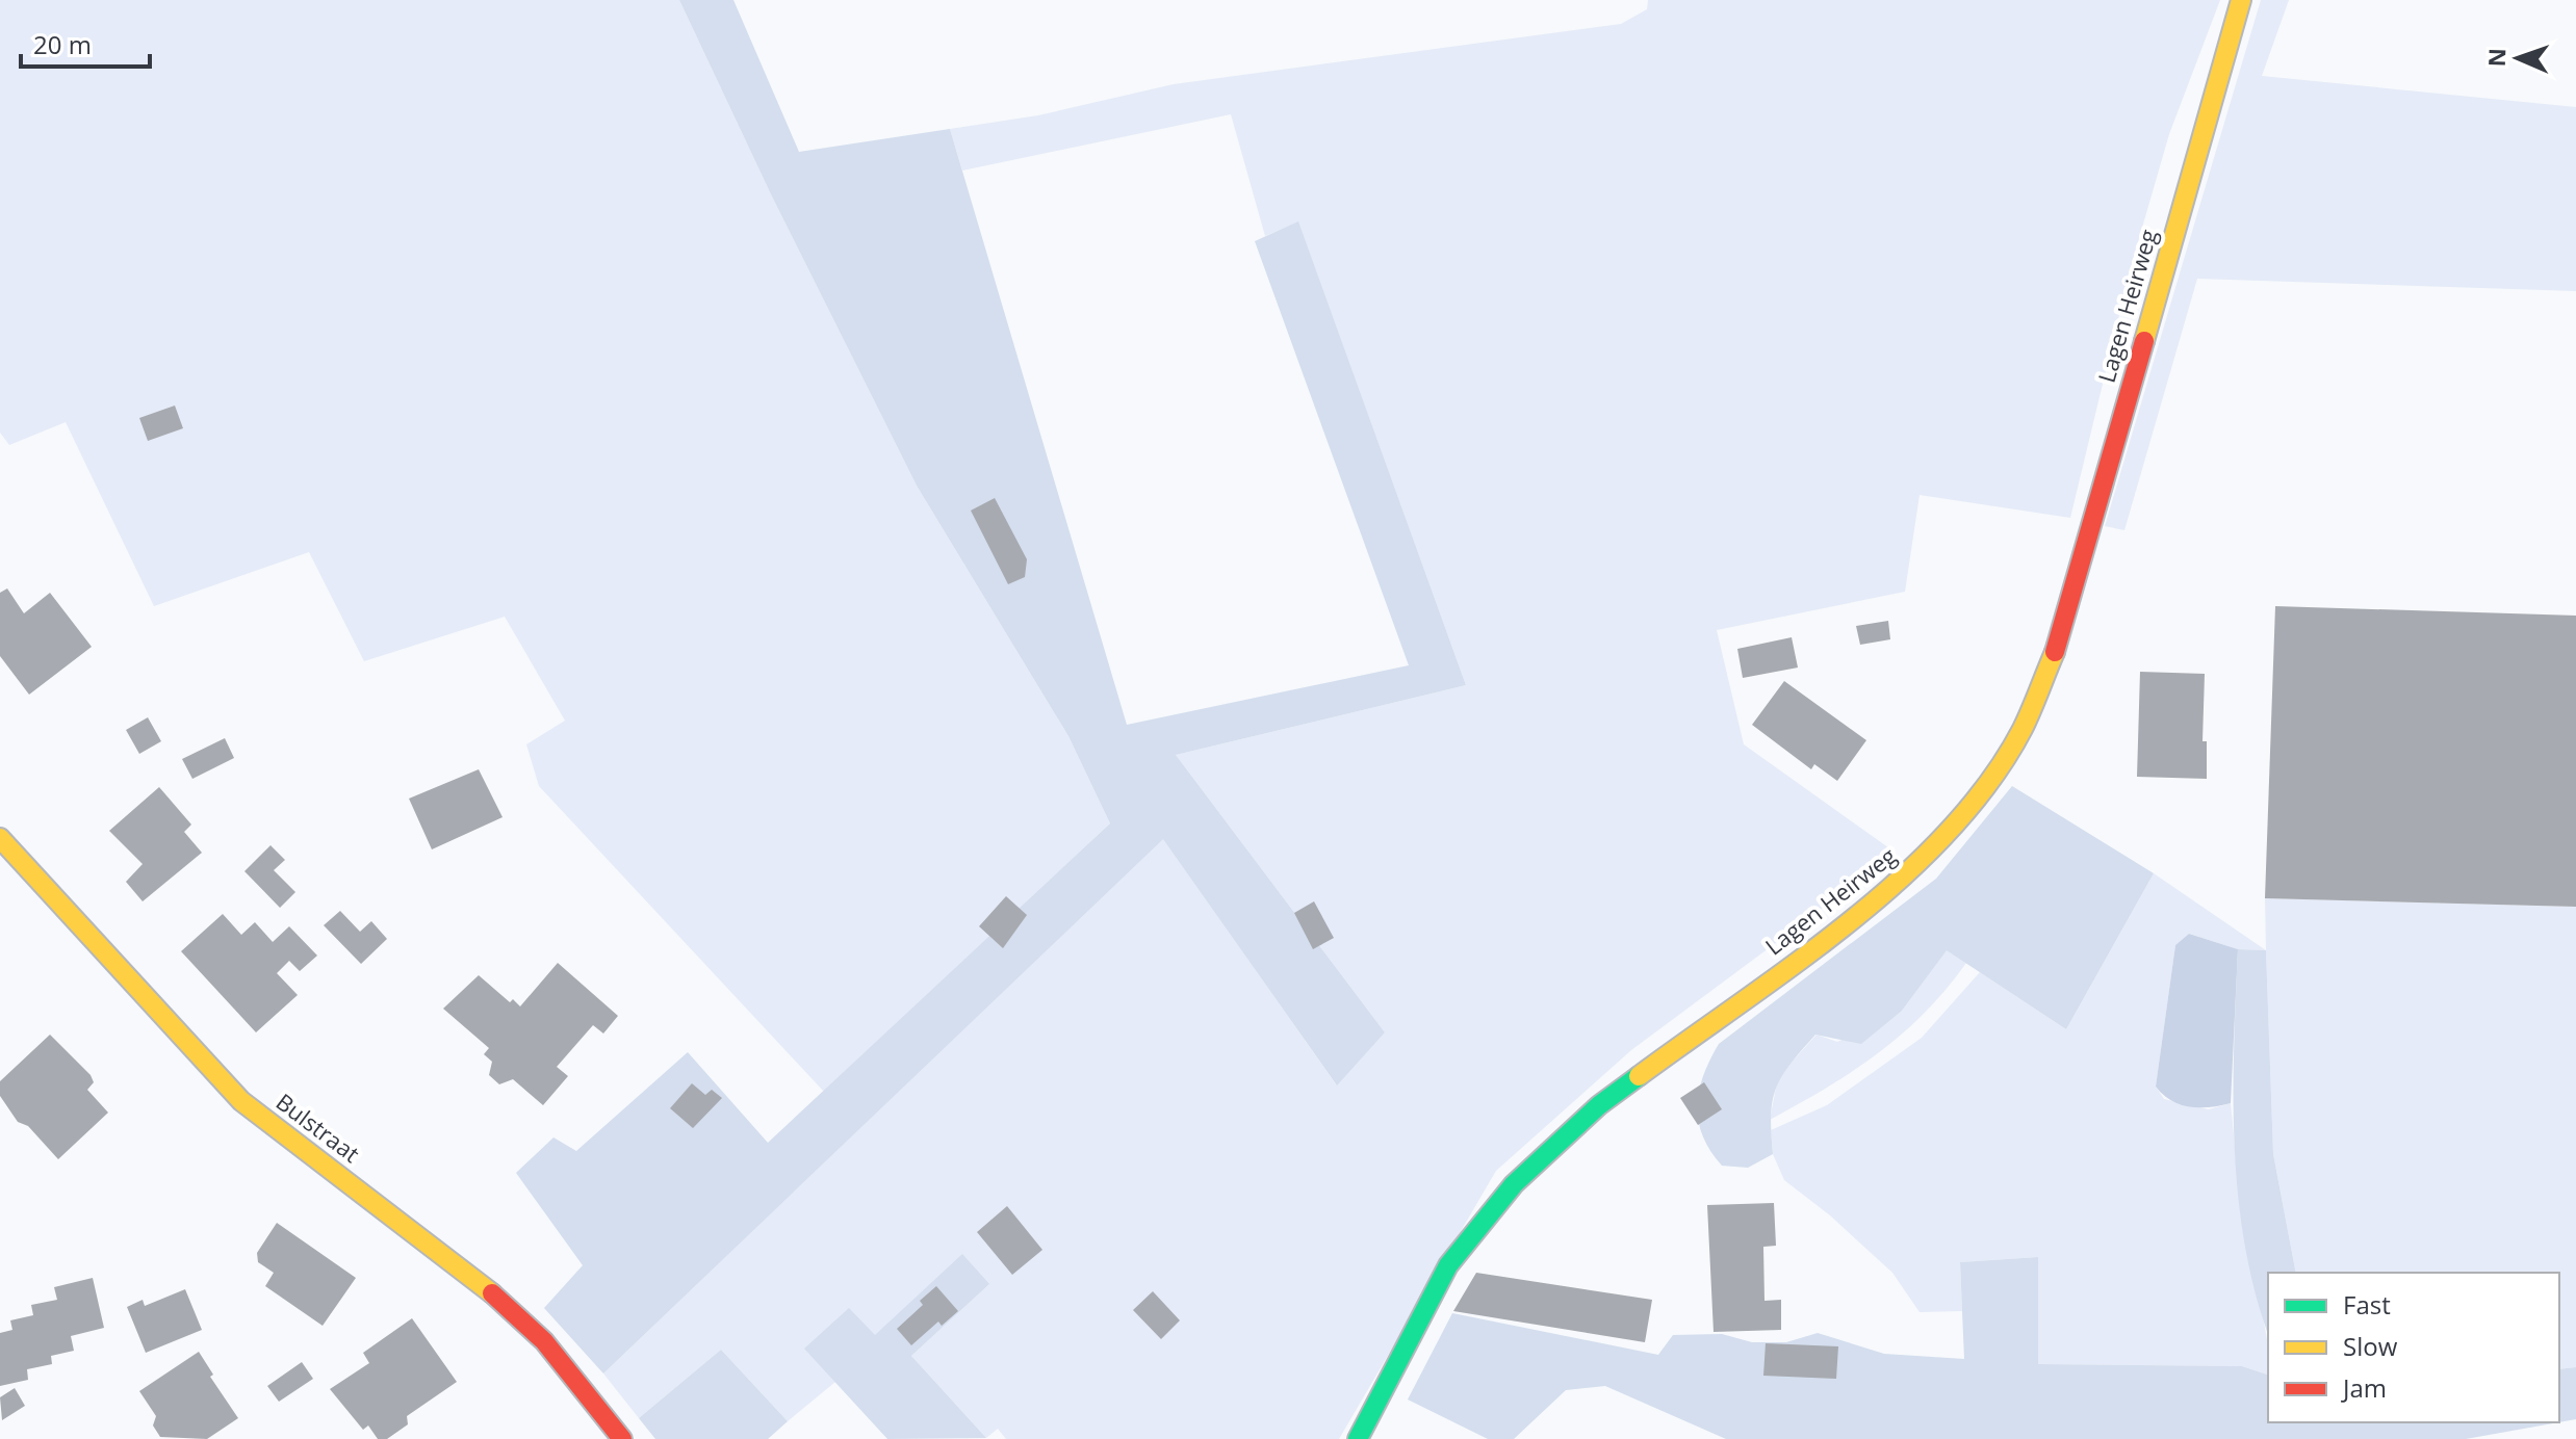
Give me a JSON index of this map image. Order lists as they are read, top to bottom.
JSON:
{
  "streets": {
    "street": ["Lagen Heirweg", "Bulstraat"]
  },
  "legend": ["Fast", "Slow", "Jam"],
  "scale_bar": "20 m",
  "north": "left"
}
